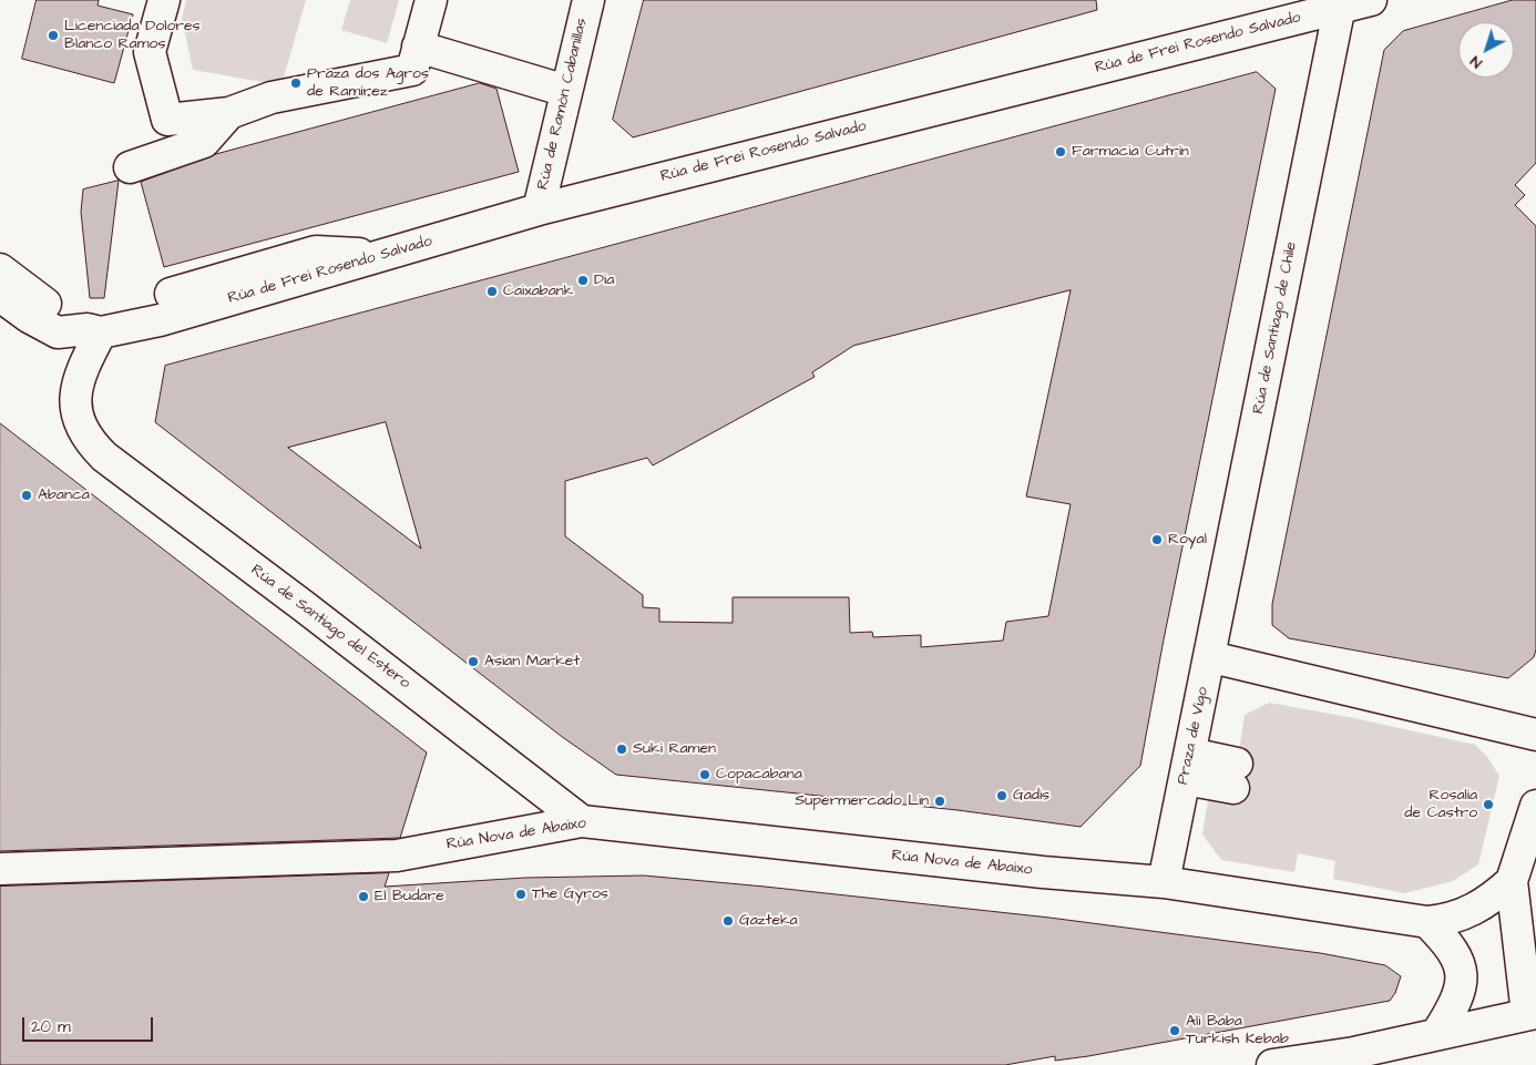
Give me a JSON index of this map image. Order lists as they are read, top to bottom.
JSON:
{
  "streets": {
    "street": [
      "Rúa de Frei Rosendo Salvado",
      "Rúa de Ramón Cabanillas",
      "Rúa de Santiago de Chile",
      "Rúa de Santiago del Estero",
      "Praza de Vigo",
      "Rúa Nova de Abaixo"
    ]
  },
  "crossings": [
    ["Rúa de Frei Rosendo Salvado", "Rúa de Ramón Cabanillas"],
    ["Rúa de Frei Rosendo Salvado", "Rúa de Santiago de Chile"],
    ["Rúa de Frei Rosendo Salvado", "Rúa de Santiago del Estero"],
    ["Rúa de Santiago de Chile", "Praza de Vigo"],
    ["Rúa de Santiago del Estero", "Rúa Nova de Abaixo"],
    ["Praza de Vigo", "Rúa Nova de Abaixo"]
  ],
  "places": [
    "Licenciada Dolores Blanco Ramos",
    "Praza dos Agros de Ramírez",
    "Farmacia Cutrín",
    "Dia",
    "Caixabank",
    "Abanca",
    "Royal",
    "Asian Market",
    "Suki Ramen",
    "Copacabana",
    "Gadis",
    "Supermercado Lin",
    "Rosalía de Castro",
    "The Gyros",
    "El Budare",
    "Gazteka",
    "Ali Baba Turkish Kebab"
  ],
  "scale_bar": "20 m",
  "north": "bottom left"
}
